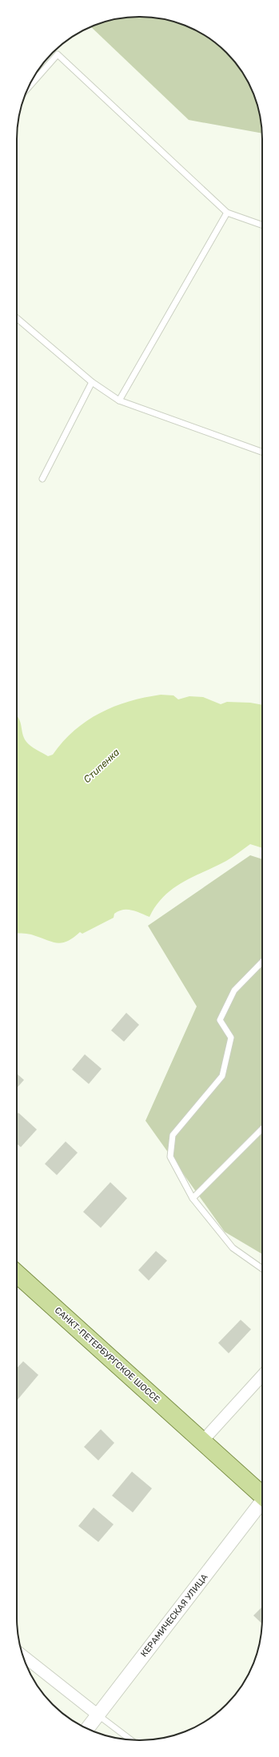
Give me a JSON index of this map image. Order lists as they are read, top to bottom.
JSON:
{
  "streets": {
    "main road": ["САНКТ-ПЕТЕРБУРГСКОЕ ШОССЕ"],
    "street": ["КЕРАМИЧЕСКАЯ УЛИЦА"]
  },
  "water": ["Стипенка"]
}
